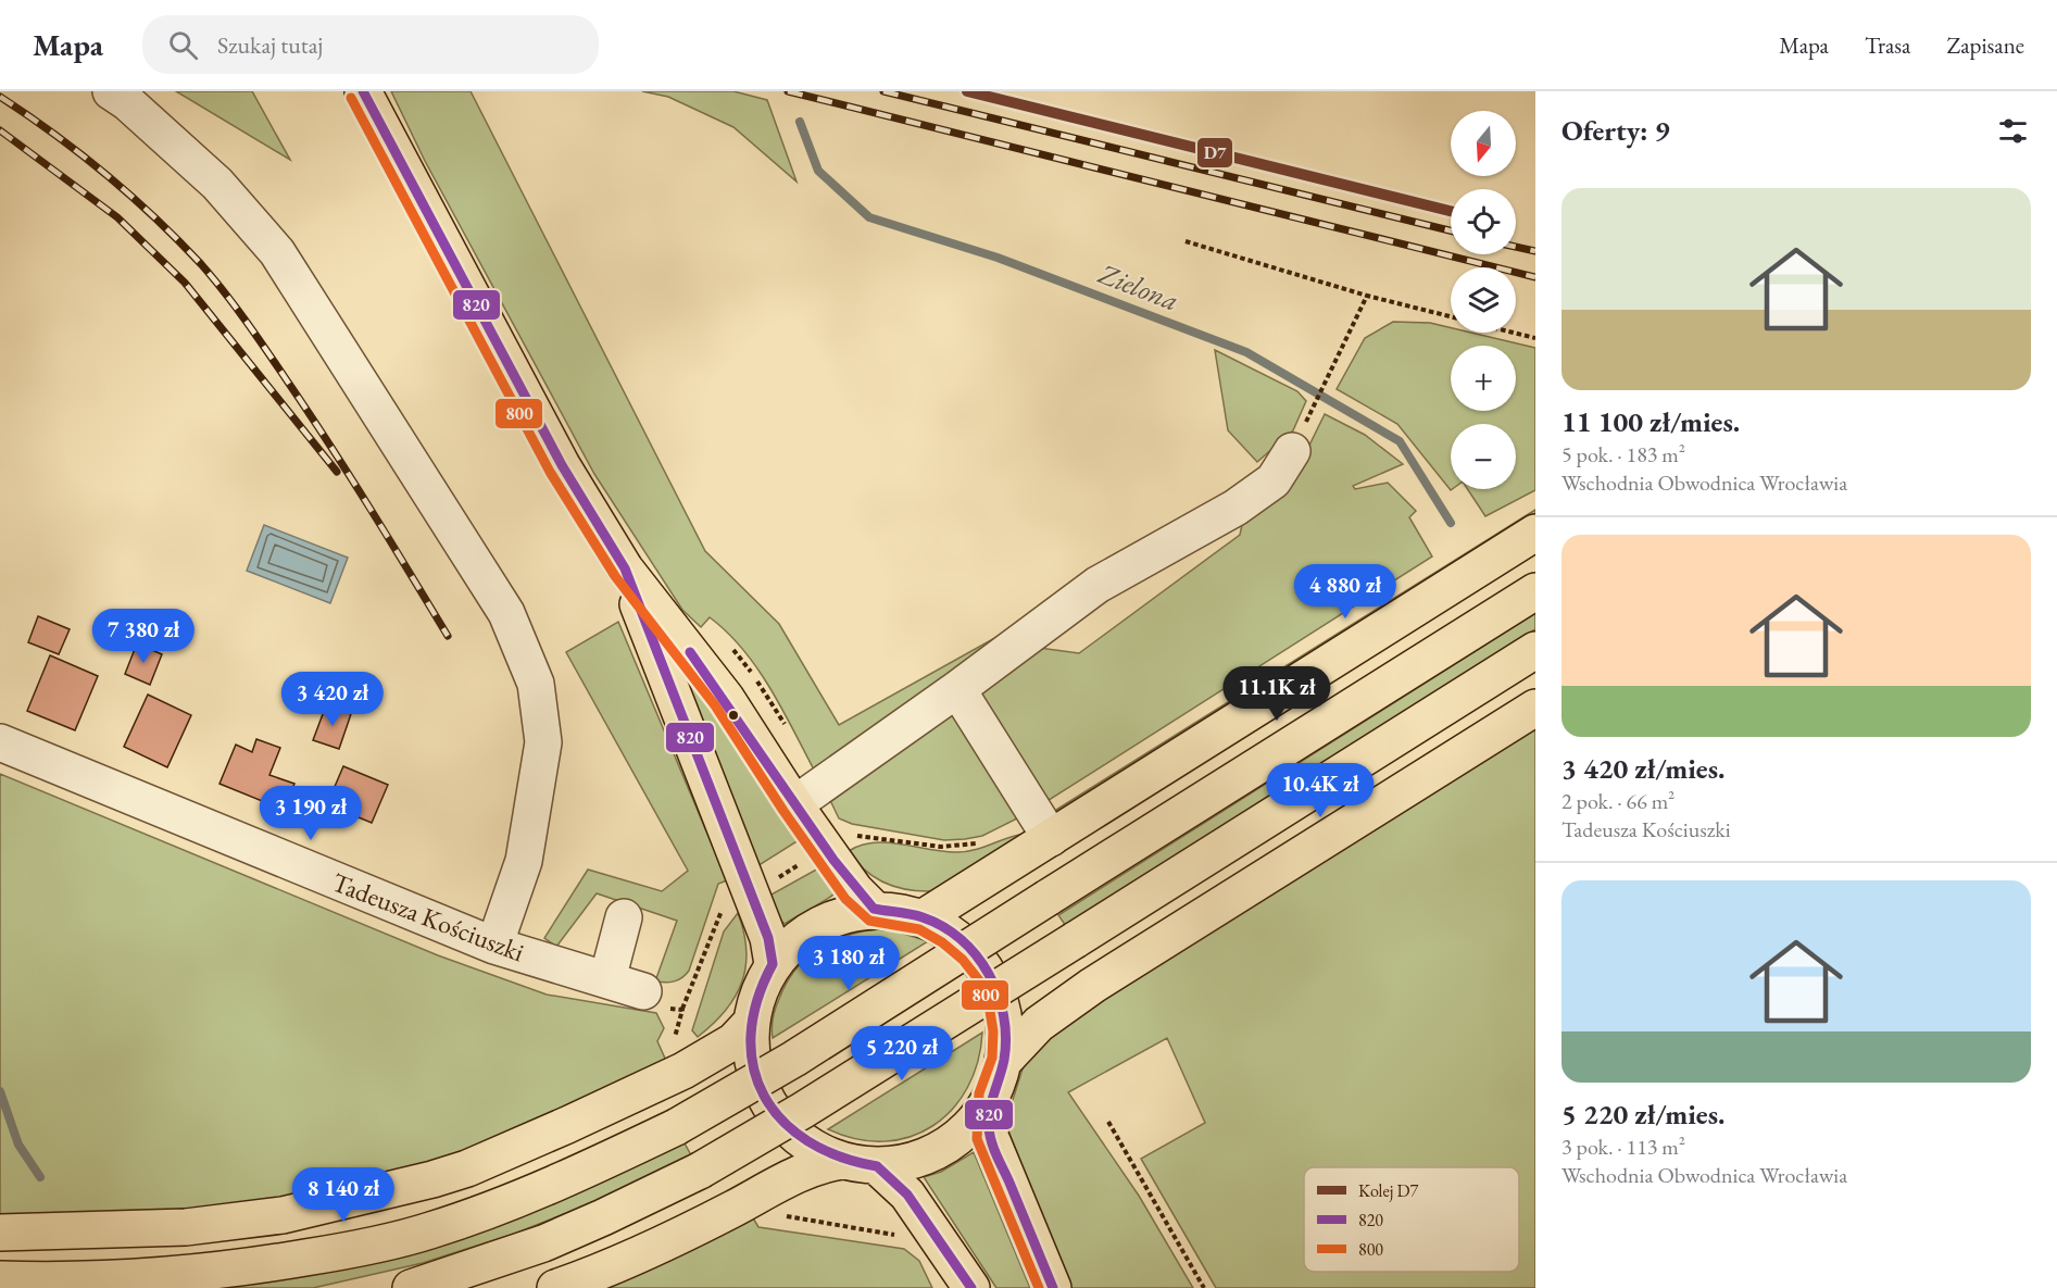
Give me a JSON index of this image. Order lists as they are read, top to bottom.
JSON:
{
  "streets": {
    "street": ["Tadeusza Kościuszki"]
  },
  "water": ["Zielona"],
  "lines": ["rail line D7", "transit line 820", "transit line 800"],
  "legend": ["Kolej D7", "820", "800"],
  "north": "bottom",
  "page": {
    "header": "Mapa",
    "search": "Szukaj tutaj",
    "nav": ["Mapa", "Trasa", "Zapisane"],
    "heading": "Oferty: 9",
    "map_buttons": ["+", "−"],
    "list": [
      {
        "name": "11 100 zł/mies.",
        "note": "5 pok. · 183 m² · Wschodnia Obwodnica Wrocławia"
      },
      {
        "name": "3 420 zł/mies.",
        "note": "2 pok. · 66 m² · Tadeusza Kościuszki"
      },
      {
        "name": "5 220 zł/mies.",
        "note": "3 pok. · 113 m² · Wschodnia Obwodnica Wrocławia"
      }
    ],
    "price": [
      "4 880 zł",
      "7 380 zł",
      "11.1K zł",
      "3 420 zł",
      "10.4K zł",
      "3 190 zł",
      "3 180 zł",
      "5 220 zł",
      "8 140 zł"
    ]
  }
}
